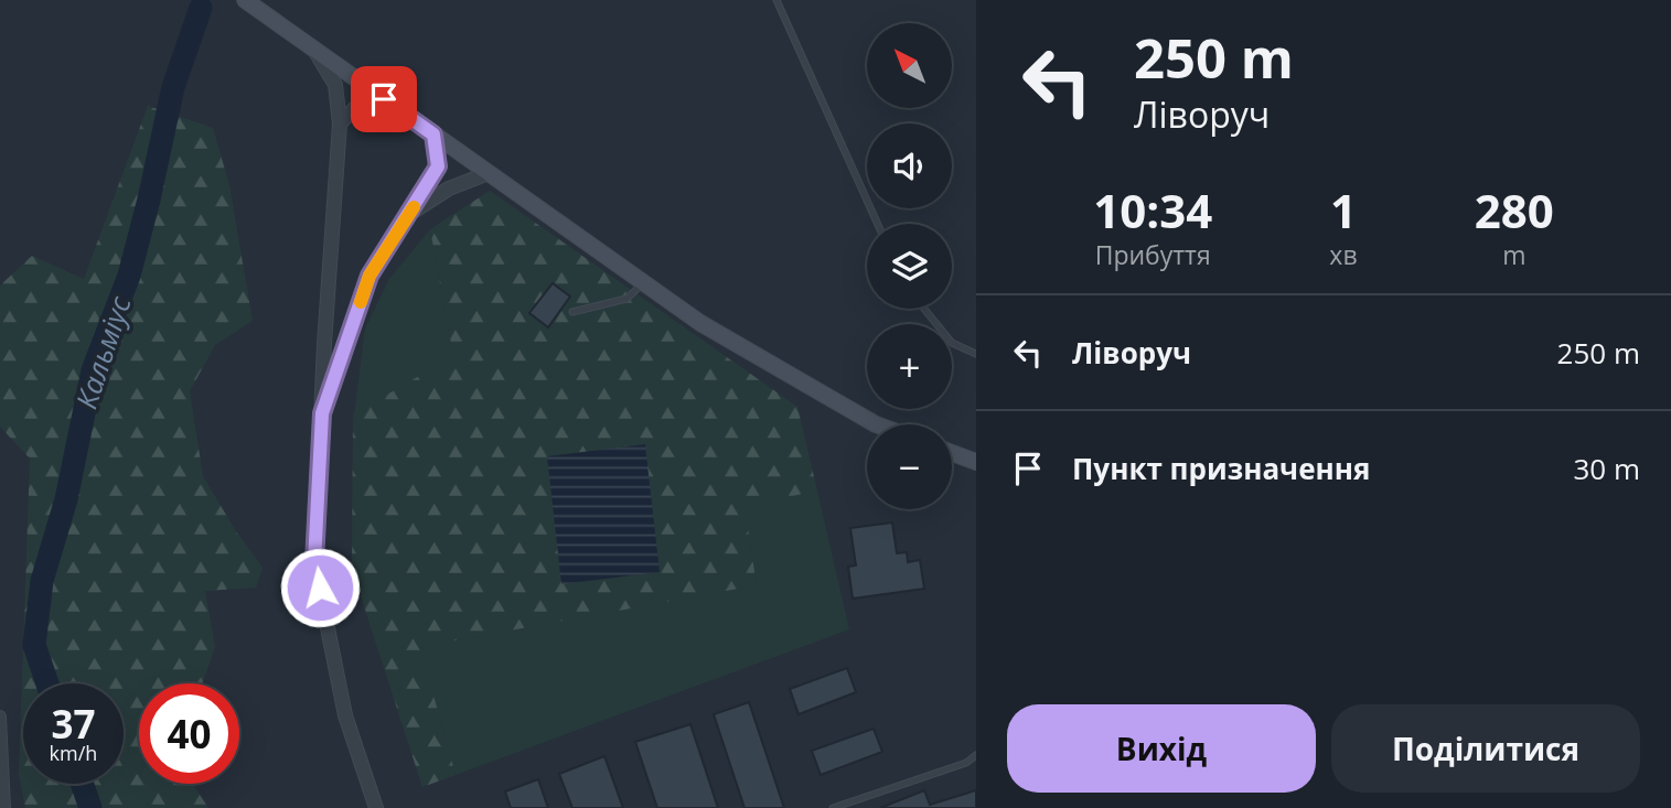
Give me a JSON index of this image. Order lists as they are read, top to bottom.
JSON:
{
  "water": ["Кальміус"],
  "north": "top left",
  "page": {
    "turn": ["250 m", "Ліворуч"],
    "map_buttons": ["+", "−"],
    "eta": [
      "10:34",
      "Прибуття",
      "1",
      "хв",
      "280",
      "m"
    ],
    "list": [
      {
        "name": "Ліворуч",
        "value": "250 m"
      },
      {
        "name": "Пункт призначення",
        "value": "30 m"
      }
    ],
    "speed": "37 km/h",
    "limit": "40",
    "buttons": ["Вихід", "Поділитися"]
  }
}
